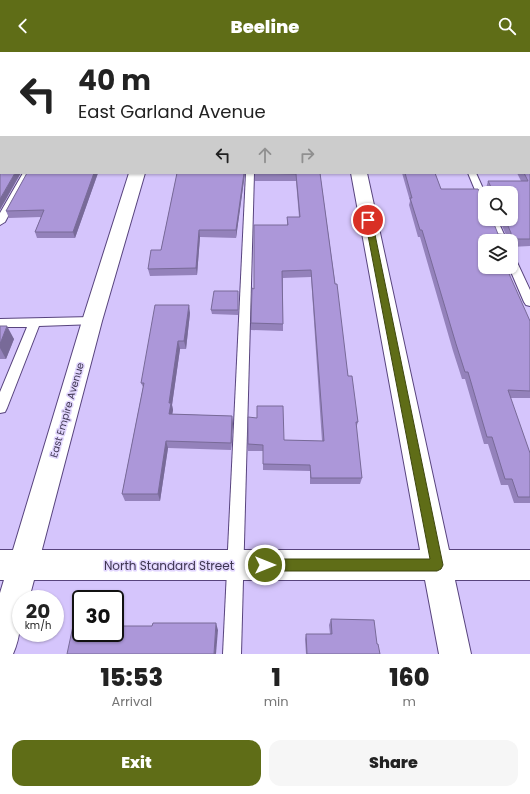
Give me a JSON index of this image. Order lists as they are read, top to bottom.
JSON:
{
  "streets": {
    "street": ["East Empire Avenue", "North Standard Street"]
  },
  "crossings": [
    ["East Empire Avenue", "North Standard Street"]
  ],
  "page": {
    "header": "Beeline",
    "turn": ["40 m", "East Garland Avenue"],
    "speed": "20 km/h",
    "limit": "30",
    "eta": [
      "15:53",
      "Arrival",
      "1",
      "min",
      "160",
      "m"
    ],
    "buttons": ["Exit", "Share"]
  }
}
